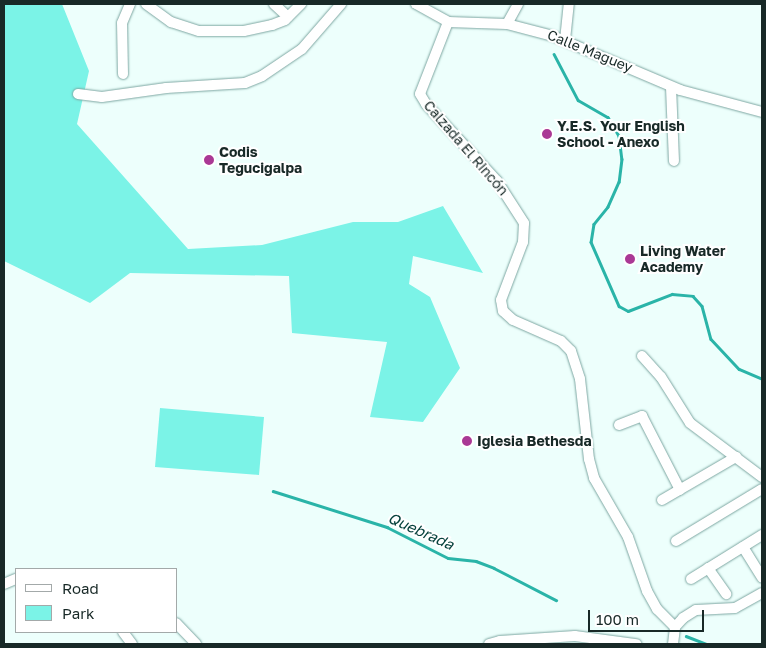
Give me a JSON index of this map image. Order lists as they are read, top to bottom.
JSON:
{
  "streets": {
    "street": ["Calle Maguey", "Calzada El Rincón"]
  },
  "crossings": [
    ["Calle Maguey", "Calzada El Rincón"]
  ],
  "water": ["Quebrada"],
  "places": [
    "Y.E.S. Your English School - Anexo",
    "Codis Tegucigalpa",
    "Living Water Academy",
    "Iglesia Bethesda"
  ],
  "legend": ["Road", "Park"],
  "scale_bar": "100 m"
}
